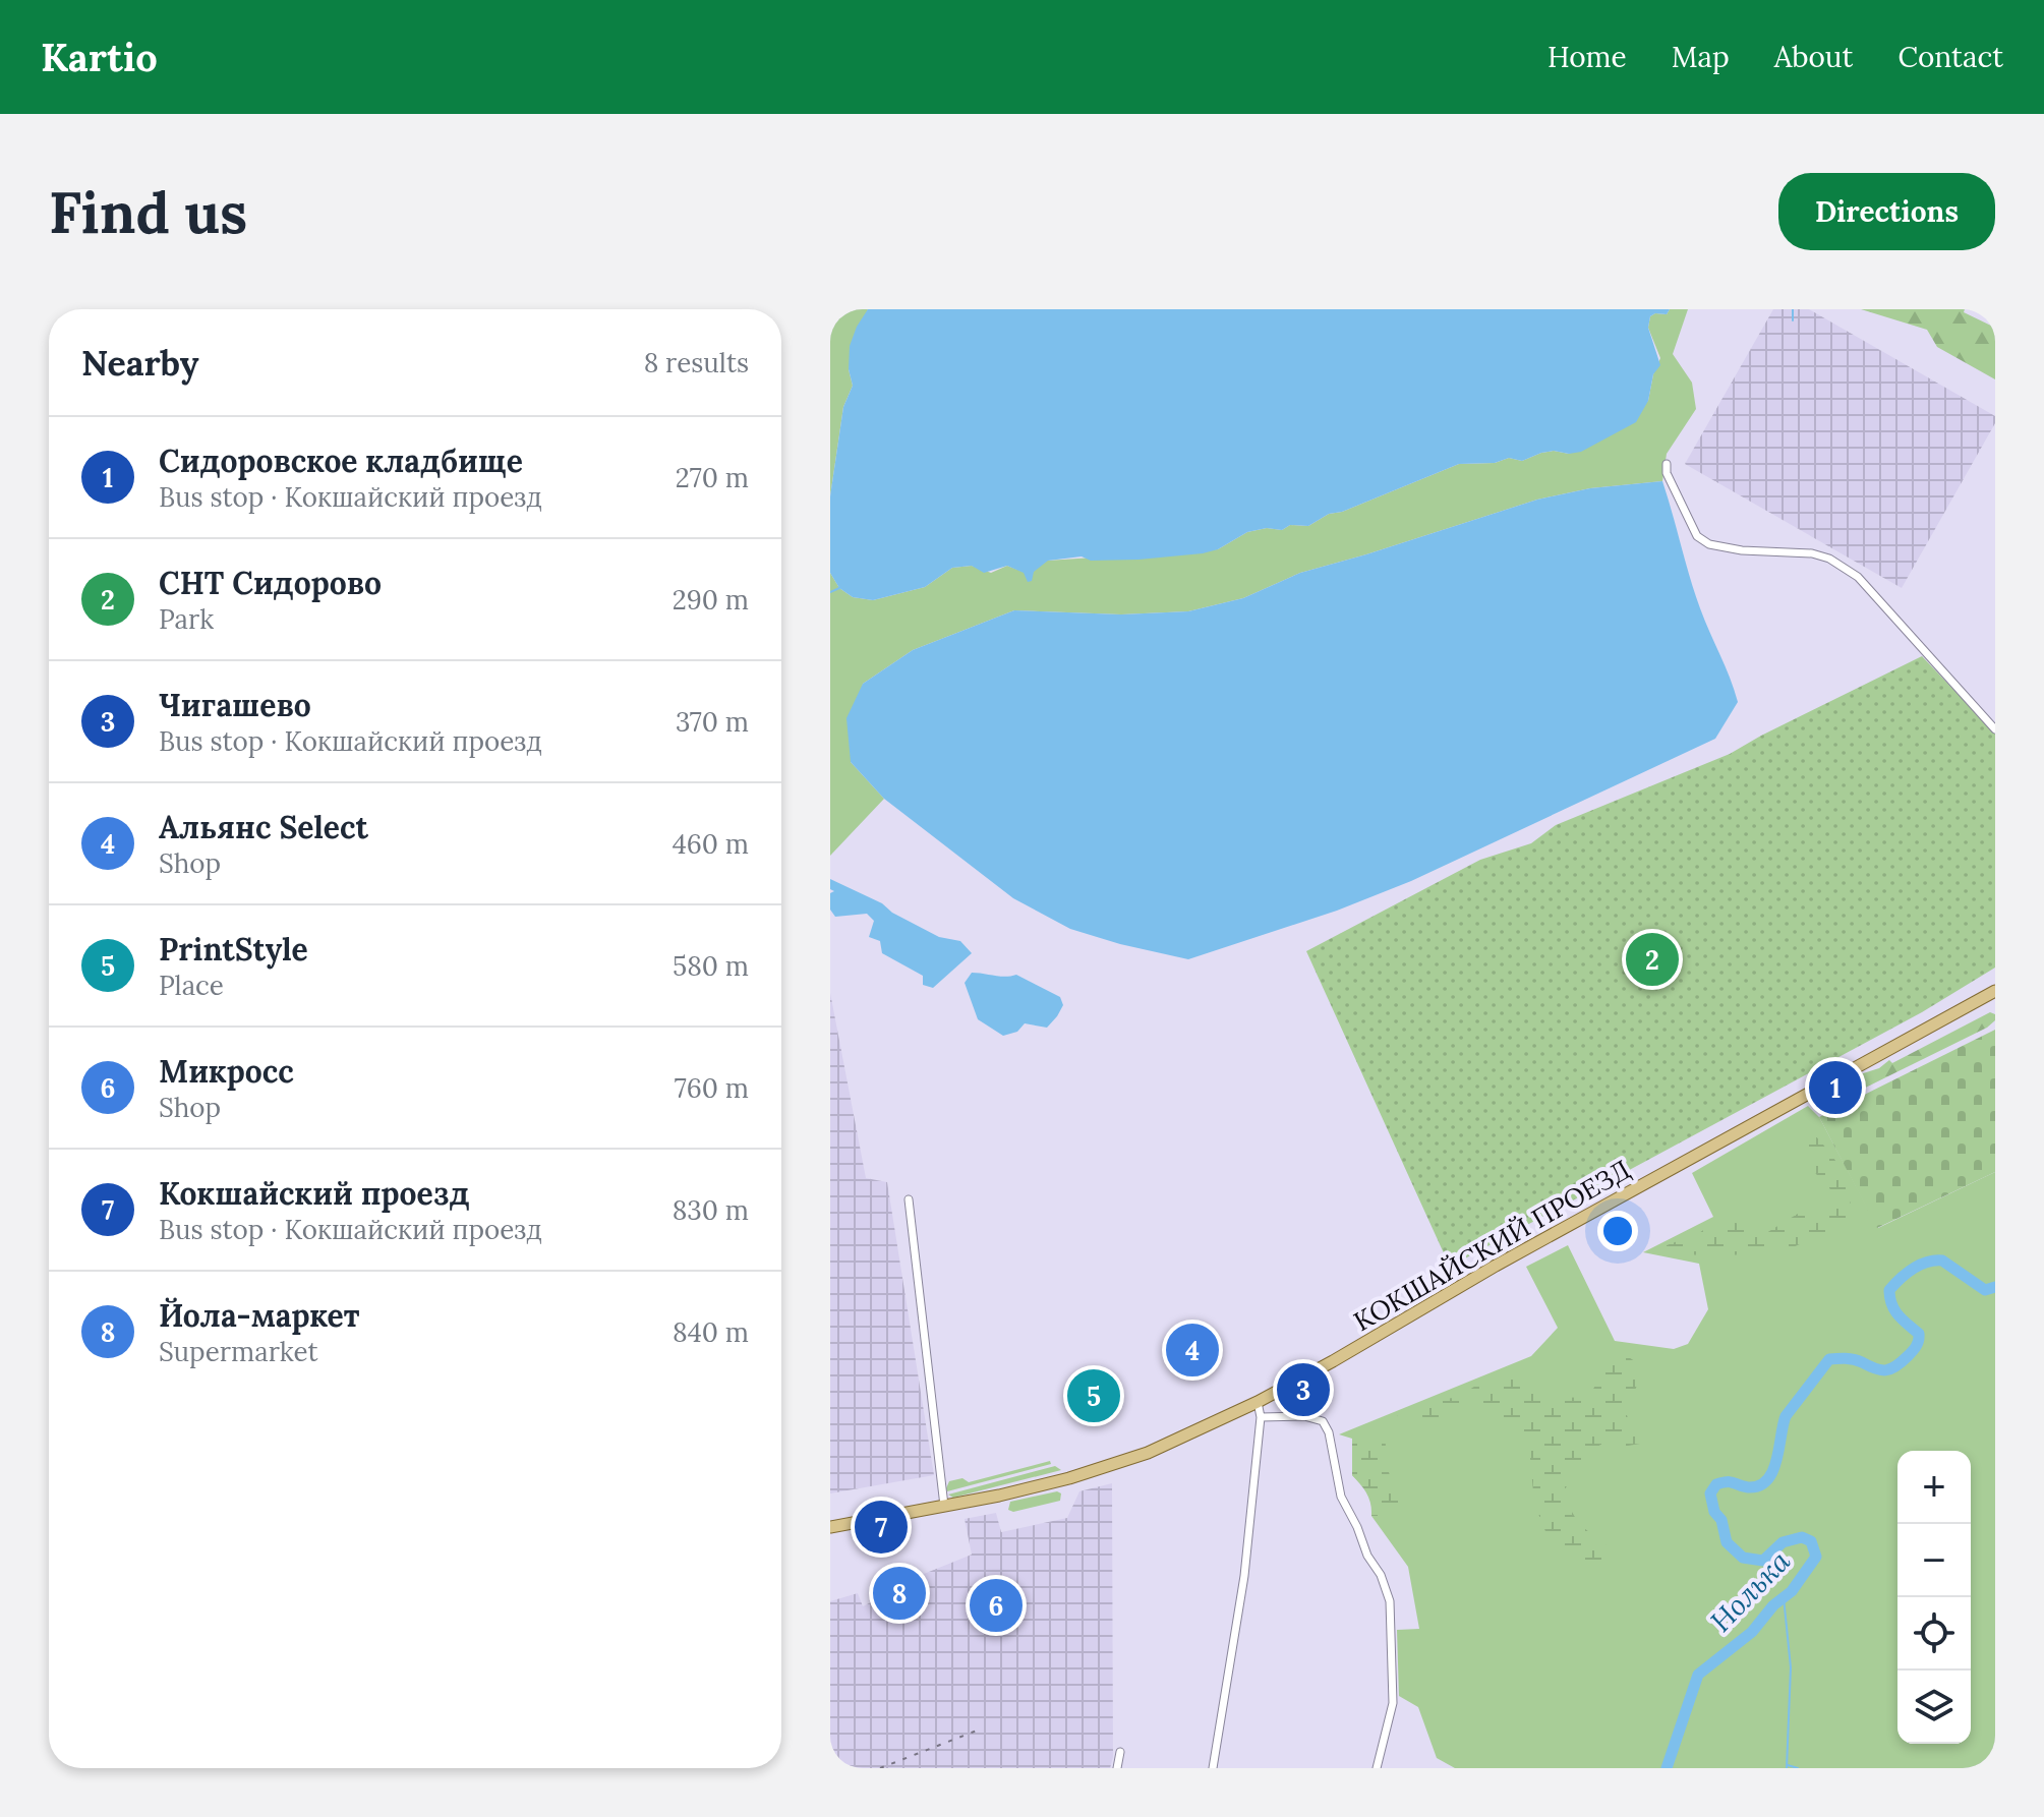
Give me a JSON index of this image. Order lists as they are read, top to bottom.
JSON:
{
  "streets": {
    "main road": ["КОКШАЙСКИЙ ПРОЕЗД"]
  },
  "water": ["Нолька"],
  "page": {
    "header": "Kartio",
    "nav": [
      "Home",
      "Map",
      "About",
      "Contact"
    ],
    "buttons": "Directions",
    "title": "Find us",
    "heading": ["Nearby", "8 results"],
    "list": [
      {
        "mark": "1",
        "name": "Сидоровское кладбище",
        "note": "Bus stop · Кокшайский проезд",
        "value": "270 m"
      },
      {
        "mark": "2",
        "name": "СНТ Сидорово",
        "note": "Park",
        "value": "290 m"
      },
      {
        "mark": "3",
        "name": "Чигашево",
        "note": "Bus stop · Кокшайский проезд",
        "value": "370 m"
      },
      {
        "mark": "4",
        "name": "Альянс Select",
        "note": "Shop",
        "value": "460 m"
      },
      {
        "mark": "5",
        "name": "PrintStyle",
        "note": "Place",
        "value": "580 m"
      },
      {
        "mark": "6",
        "name": "Микросс",
        "note": "Shop",
        "value": "760 m"
      },
      {
        "mark": "7",
        "name": "Кокшайский проезд",
        "note": "Bus stop · Кокшайский проезд",
        "value": "830 m"
      },
      {
        "mark": "8",
        "name": "Йола-маркет",
        "note": "Supermarket",
        "value": "840 m"
      }
    ],
    "pins": [
      "2",
      "1",
      "4",
      "3",
      "5",
      "7",
      "8",
      "6"
    ],
    "map_buttons": ["+", "−"]
  }
}
